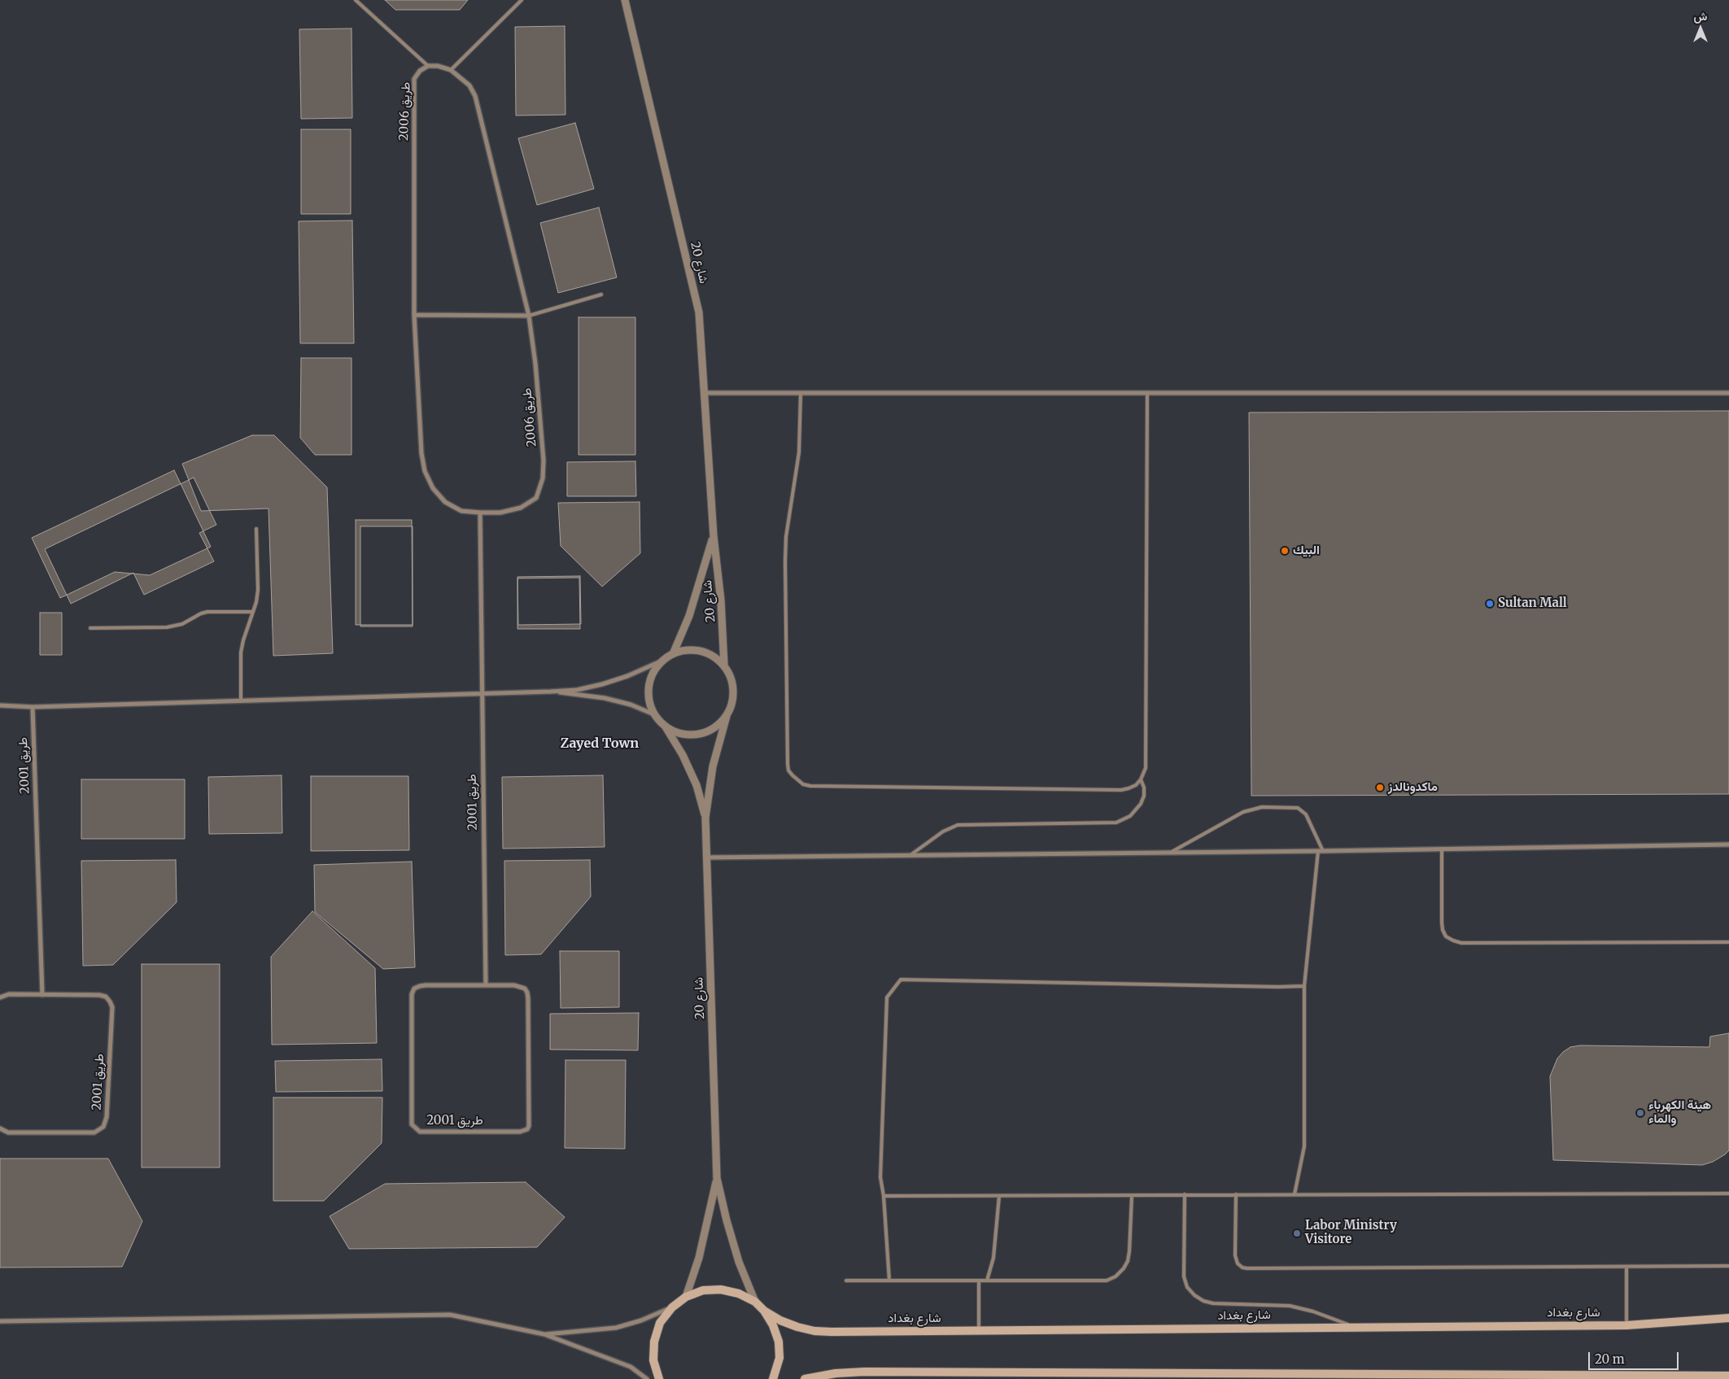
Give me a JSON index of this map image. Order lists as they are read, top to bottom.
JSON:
{
  "streets": {
    "main road": ["شارع بغداد"],
    "street": ["طريق 2006", "شارع 20", "طريق 2001"]
  },
  "districts": ["Zayed Town"],
  "places": [
    "البيك",
    "Sultan Mall",
    "ماكدونالدز",
    "هيئة الكهرباء والماء",
    "Labor Ministry Visitore"
  ],
  "scale_bar": "20 m",
  "north": "top"
}
